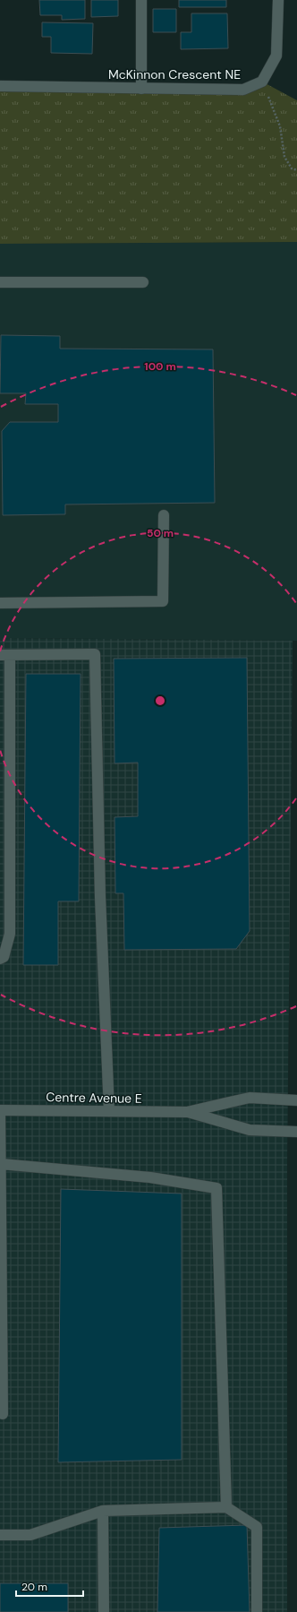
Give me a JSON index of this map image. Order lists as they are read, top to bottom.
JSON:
{
  "streets": {
    "street": ["McKinnon Crescent NE", "Centre Avenue E"]
  },
  "scale_bar": "20 m",
  "rings": ["100 m", "50 m"]
}
